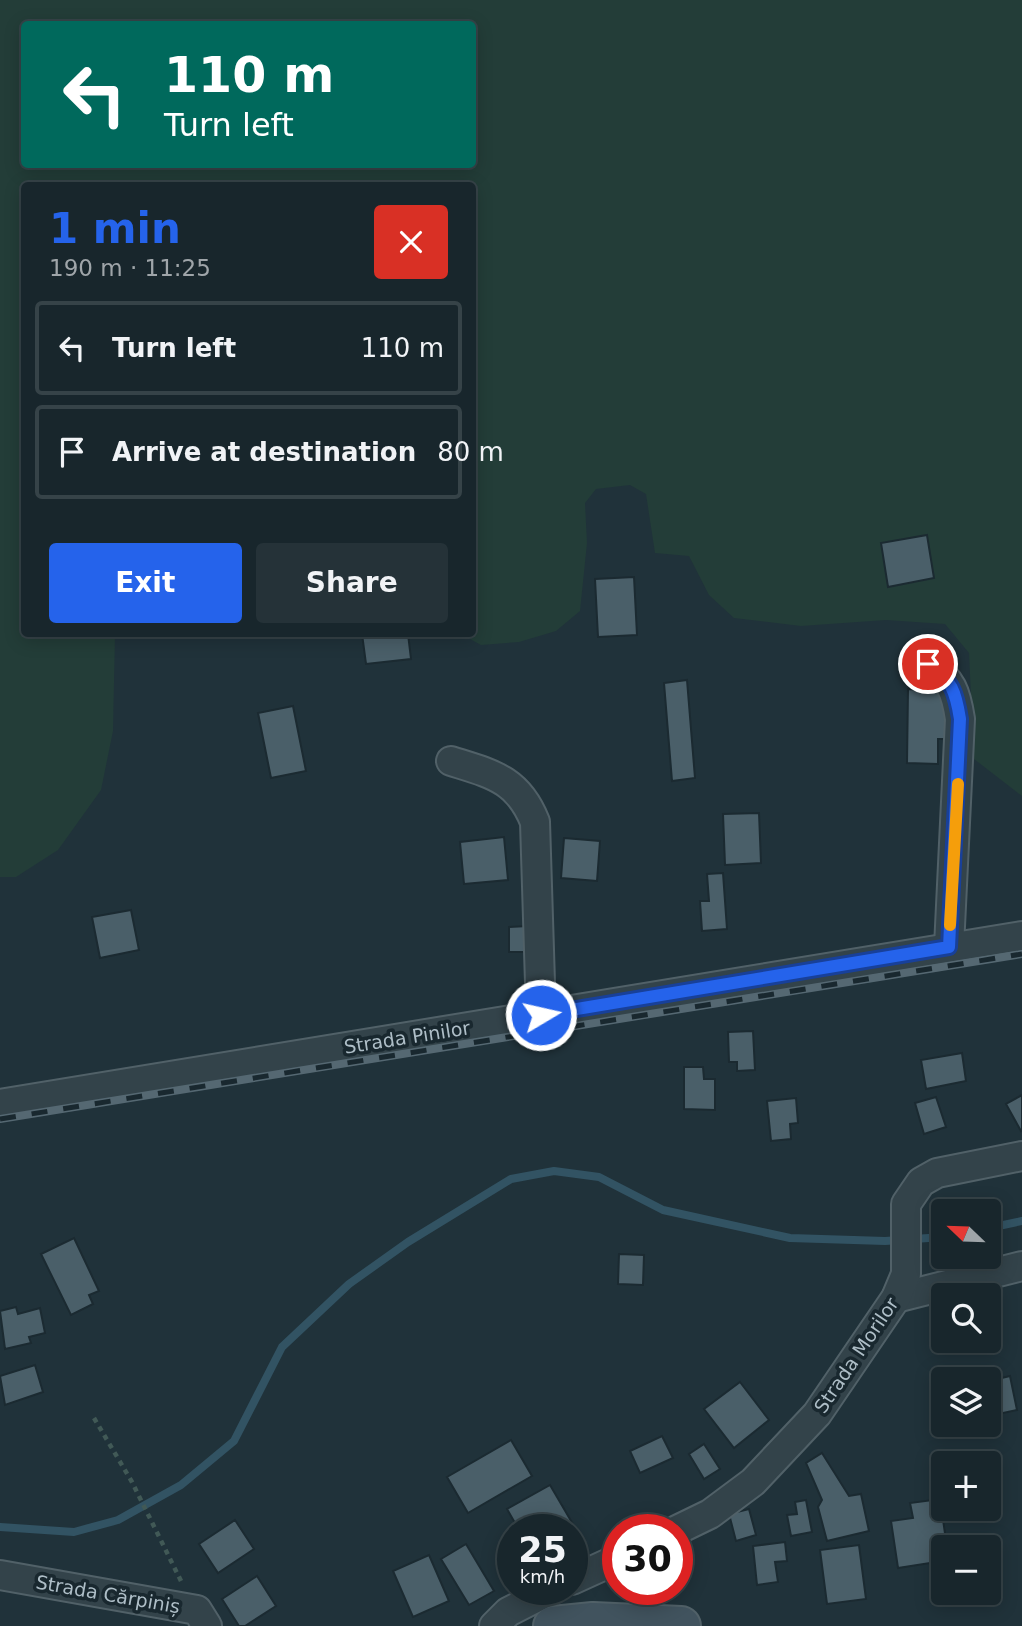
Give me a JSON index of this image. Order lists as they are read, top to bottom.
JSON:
{
  "streets": {
    "street": ["Strada Pinilor", "Strada Morilor", "Strada Cărpiniș"]
  },
  "north": "top left",
  "page": {
    "turn": ["110 m", "Turn left"],
    "heading": ["1 min", "190 m · 11:25"],
    "list": [
      {
        "name": "Turn left",
        "value": "110 m"
      },
      {
        "name": "Arrive at destination",
        "value": "80 m"
      }
    ],
    "buttons": ["Exit", "Share"],
    "map_buttons": ["+", "−"],
    "speed": "25 km/h",
    "limit": "30"
  }
}
